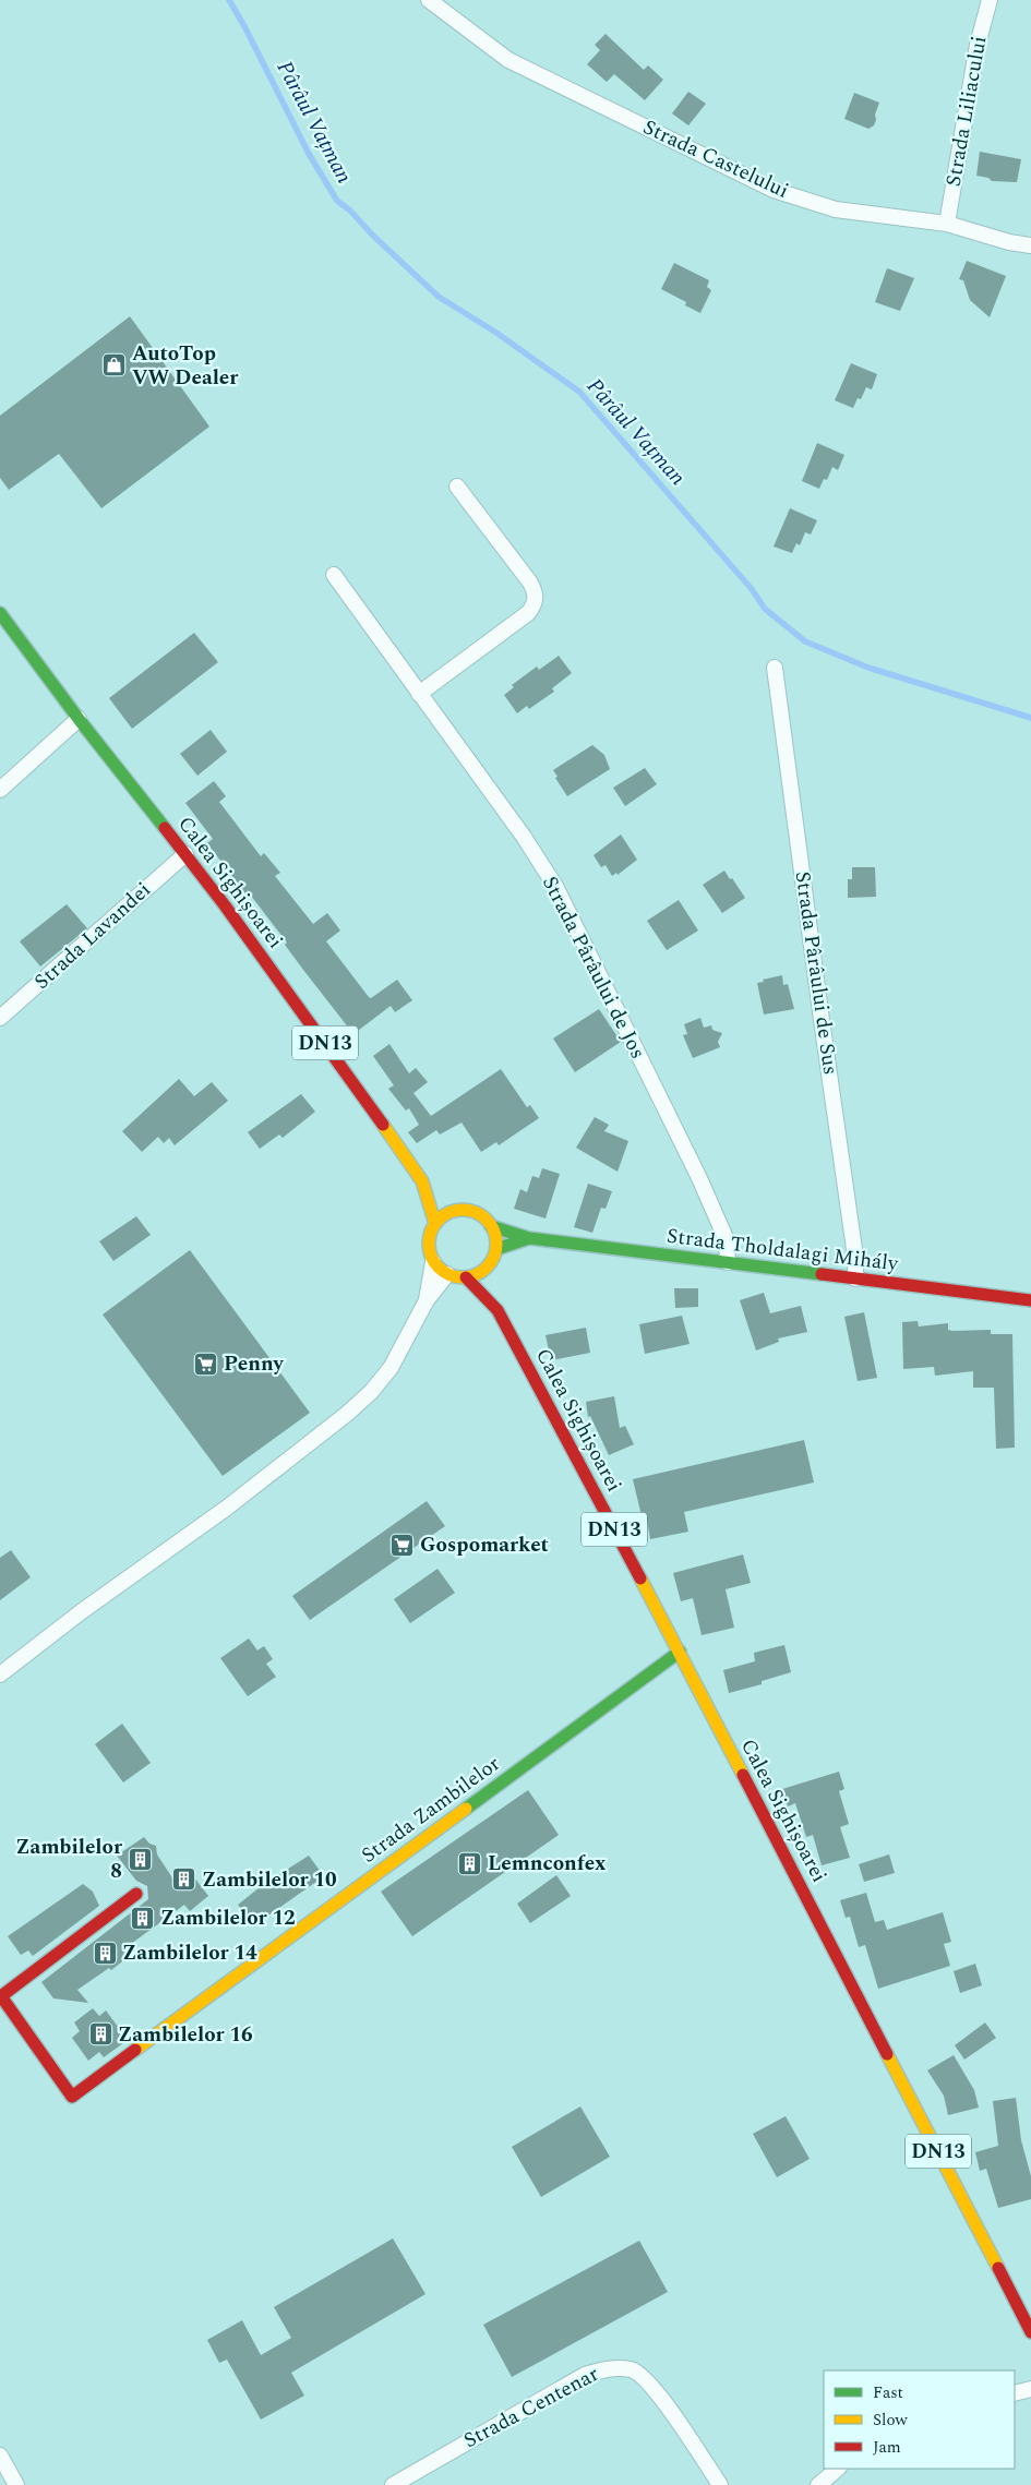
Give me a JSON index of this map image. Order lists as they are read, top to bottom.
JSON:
{
  "streets": {
    "main road": [
      "Calea Sighișoarei",
      "DN13",
      "Strada Tholdalagi Mihály",
      "Strada Zambilelor"
    ],
    "street": [
      "Strada Liliacului",
      "Strada Castelului",
      "Strada Lavandei",
      "Strada Pârâului de Jos",
      "Strada Pârâului de Sus",
      "Strada Centenar"
    ]
  },
  "crossings": [
    ["Strada Liliacului", "Strada Castelului"],
    ["Calea Sighișoarei", "Strada Lavandei"],
    ["Calea Sighișoarei", "DN13"],
    ["Calea Sighișoarei", "Strada Tholdalagi Mihály"],
    ["Calea Sighișoarei", "Strada Zambilelor"],
    ["Strada Pârâului de Jos", "Strada Tholdalagi Mihály"],
    ["Strada Pârâului de Sus", "Strada Tholdalagi Mihály"],
    ["DN13", "Strada Tholdalagi Mihály"]
  ],
  "water": ["Pârâul Vațman"],
  "places": {
    "shop": ["AutoTop VW Dealer"],
    "supermarket": ["Penny", "Gospomarket"],
    "building": [
      "Zambilelor 8",
      "Lemnconfex",
      "Zambilelor 10",
      "Zambilelor 12",
      "Zambilelor 14",
      "Zambilelor 16"
    ]
  },
  "legend": ["Fast", "Slow", "Jam"]
}
